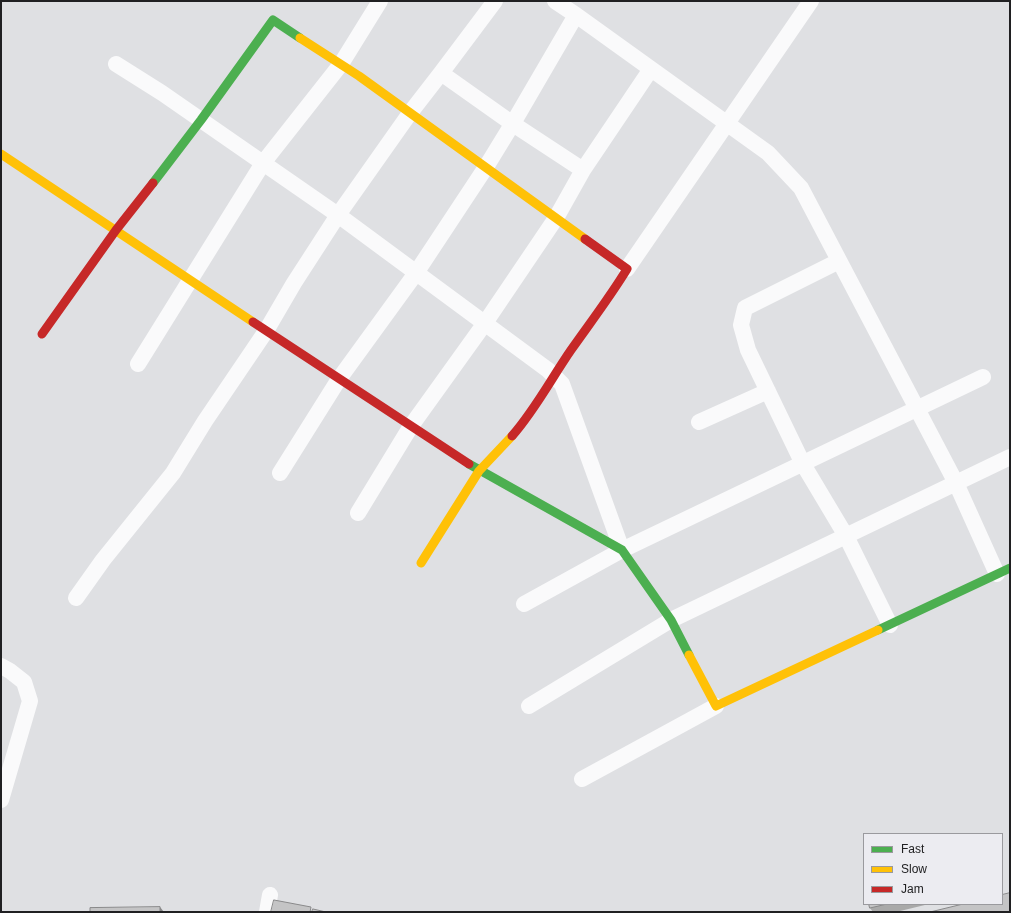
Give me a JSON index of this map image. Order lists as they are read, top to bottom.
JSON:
{
  "legend": ["Fast", "Slow", "Jam"]
}
